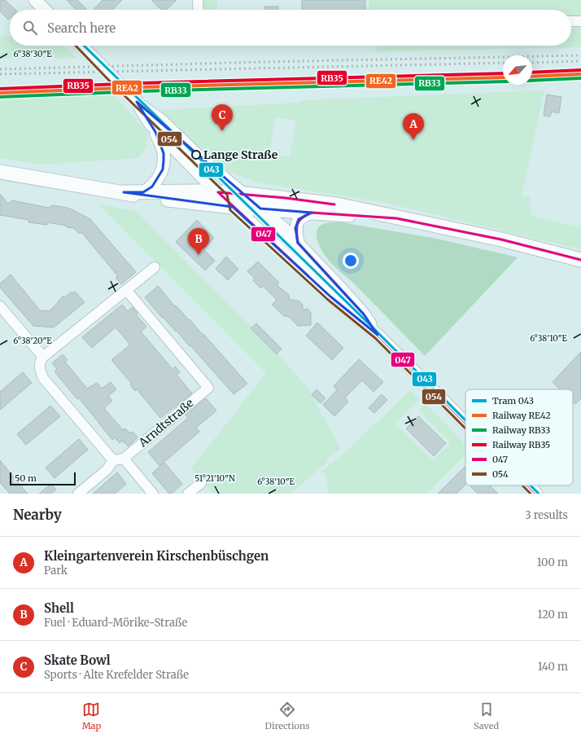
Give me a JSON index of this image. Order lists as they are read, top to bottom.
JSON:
{
  "streets": {
    "street": ["Arndtstraße"]
  },
  "places": ["Lange Straße"],
  "lines": [
    "tram line 043",
    "transit line 054",
    "rail line RB35",
    "rail line RE42",
    "rail line RB33",
    "transit line 047"
  ],
  "legend": [
    "Tram 043",
    "Railway RE42",
    "Railway RB33",
    "Railway RB35",
    "047",
    "054"
  ],
  "scale_bar": "50 m",
  "north": "bottom left",
  "page": {
    "search": "Search here",
    "pins": ["C", "A", "B"],
    "scale": "50 m",
    "heading": ["Nearby", "3 results"],
    "list": [
      {
        "mark": "A",
        "name": "Kleingartenverein Kirschenbüschgen",
        "note": "Park",
        "value": "100 m"
      },
      {
        "mark": "B",
        "name": "Shell",
        "note": "Fuel · Eduard-Mörike-Straße",
        "value": "120 m"
      },
      {
        "mark": "C",
        "name": "Skate Bowl",
        "note": "Sports · Alte Krefelder Straße",
        "value": "140 m"
      }
    ],
    "nav": ["Map", "Directions", "Saved"]
  },
  "coordinates": [
    "6°38'30\"E",
    "6°38'10\"E",
    "6°38'20\"E",
    "51°21'10\"N"
  ]
}
